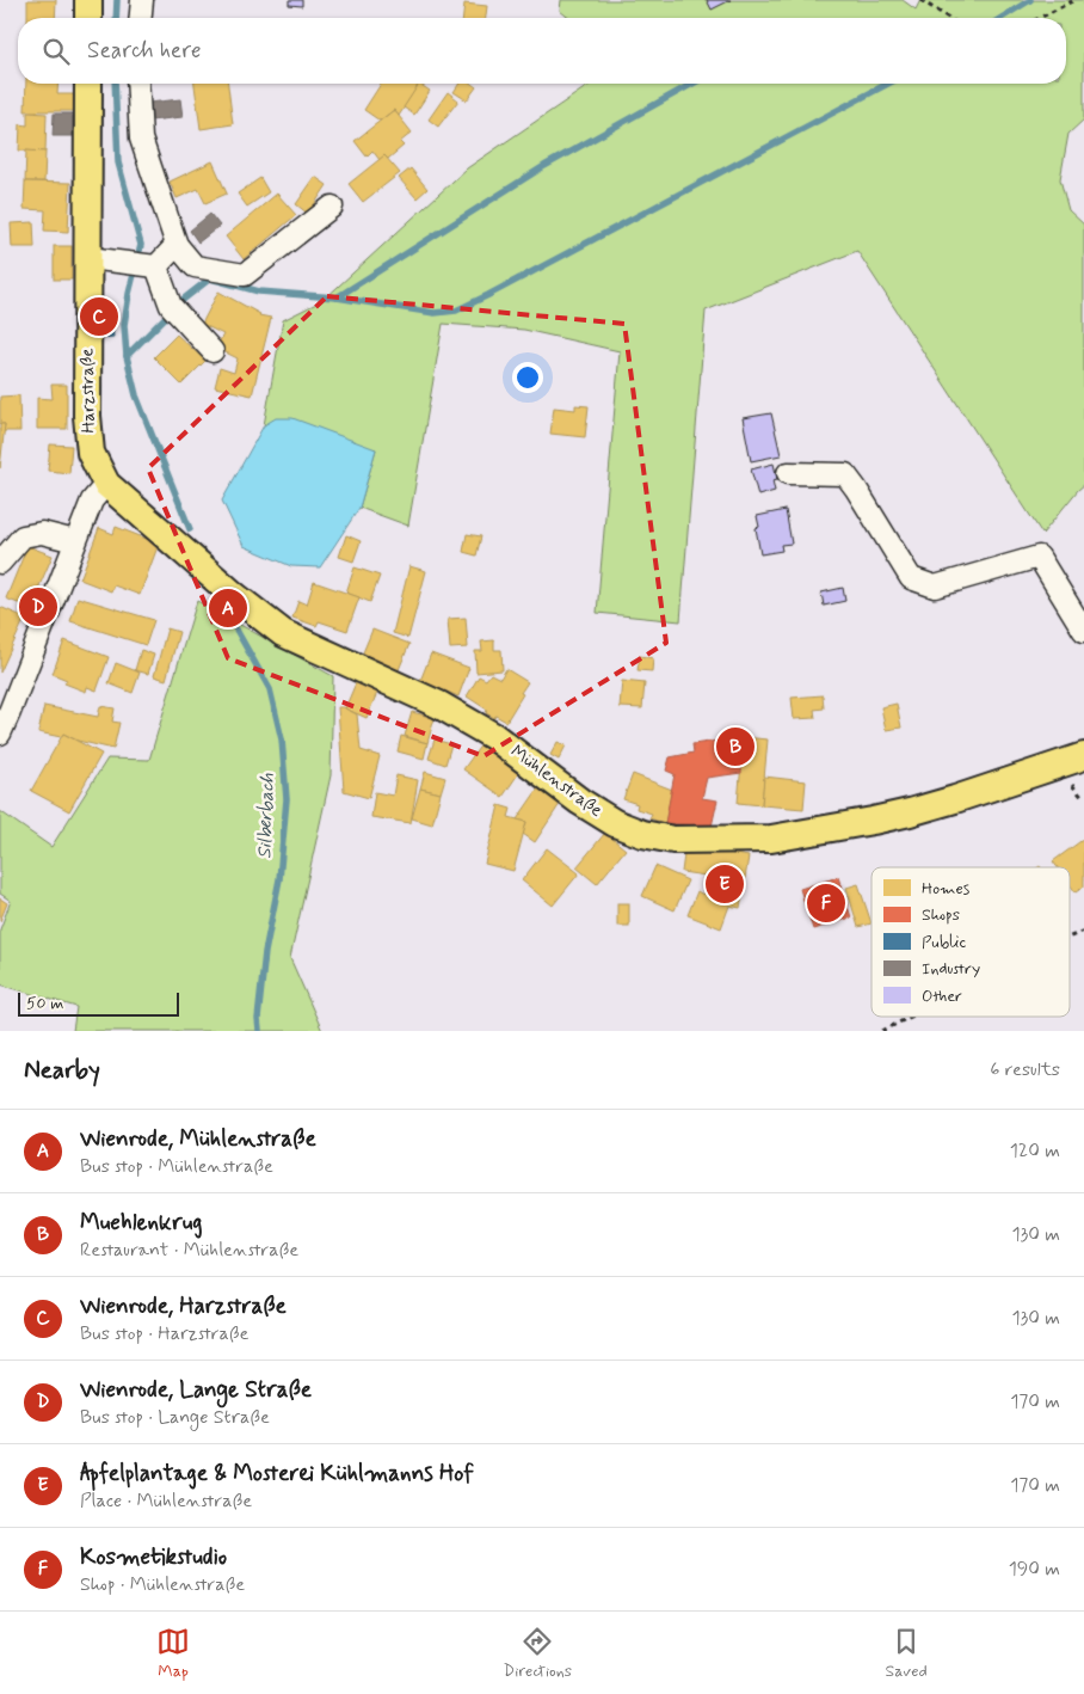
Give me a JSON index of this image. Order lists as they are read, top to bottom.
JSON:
{
  "streets": {
    "main road": ["Harzstraße", "Mühlenstraße"]
  },
  "crossings": [
    ["Harzstraße", "Mühlenstraße"]
  ],
  "water": ["Silberbach"],
  "legend": [
    "Homes",
    "Shops",
    "Public",
    "Industry",
    "Other"
  ],
  "scale_bar": "50 m",
  "page": {
    "search": "Search here",
    "pins": [
      "C",
      "D",
      "A",
      "B",
      "E",
      "F"
    ],
    "scale": "50 m",
    "heading": ["Nearby", "6 results"],
    "list": [
      {
        "mark": "A",
        "name": "Wienrode, Mühlenstraße",
        "note": "Bus stop · Mühlenstraße",
        "value": "120 m"
      },
      {
        "mark": "B",
        "name": "Muehlenkrug",
        "note": "Restaurant · Mühlenstraße",
        "value": "130 m"
      },
      {
        "mark": "C",
        "name": "Wienrode, Harzstraße",
        "note": "Bus stop · Harzstraße",
        "value": "130 m"
      },
      {
        "mark": "D",
        "name": "Wienrode, Lange Straße",
        "note": "Bus stop · Lange Straße",
        "value": "170 m"
      },
      {
        "mark": "E",
        "name": "Apfelplantage & Mosterei Kühlmanns Hof",
        "note": "Place · Mühlenstraße",
        "value": "170 m"
      },
      {
        "mark": "F",
        "name": "Kosmetikstudio",
        "note": "Shop · Mühlenstraße",
        "value": "190 m"
      }
    ],
    "nav": ["Map", "Directions", "Saved"]
  }
}
